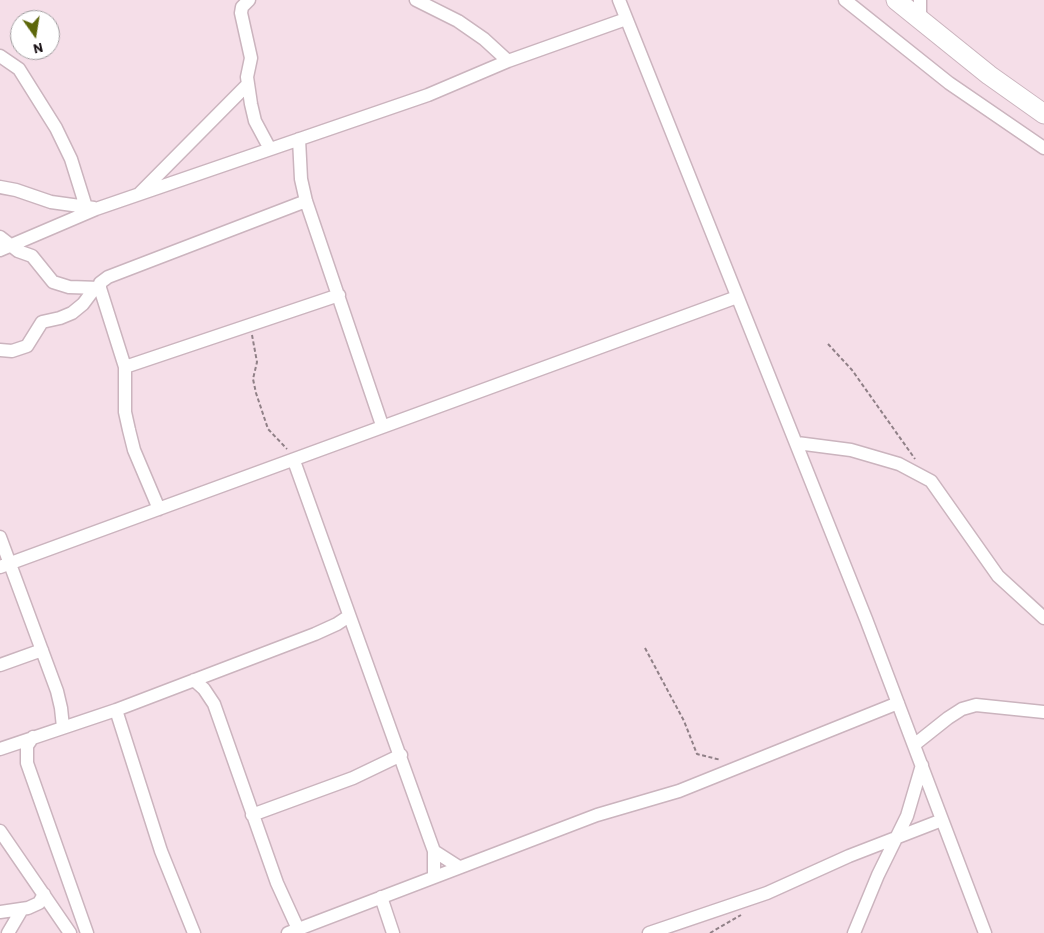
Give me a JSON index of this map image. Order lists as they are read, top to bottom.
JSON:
{
  "north": "bottom"
}
